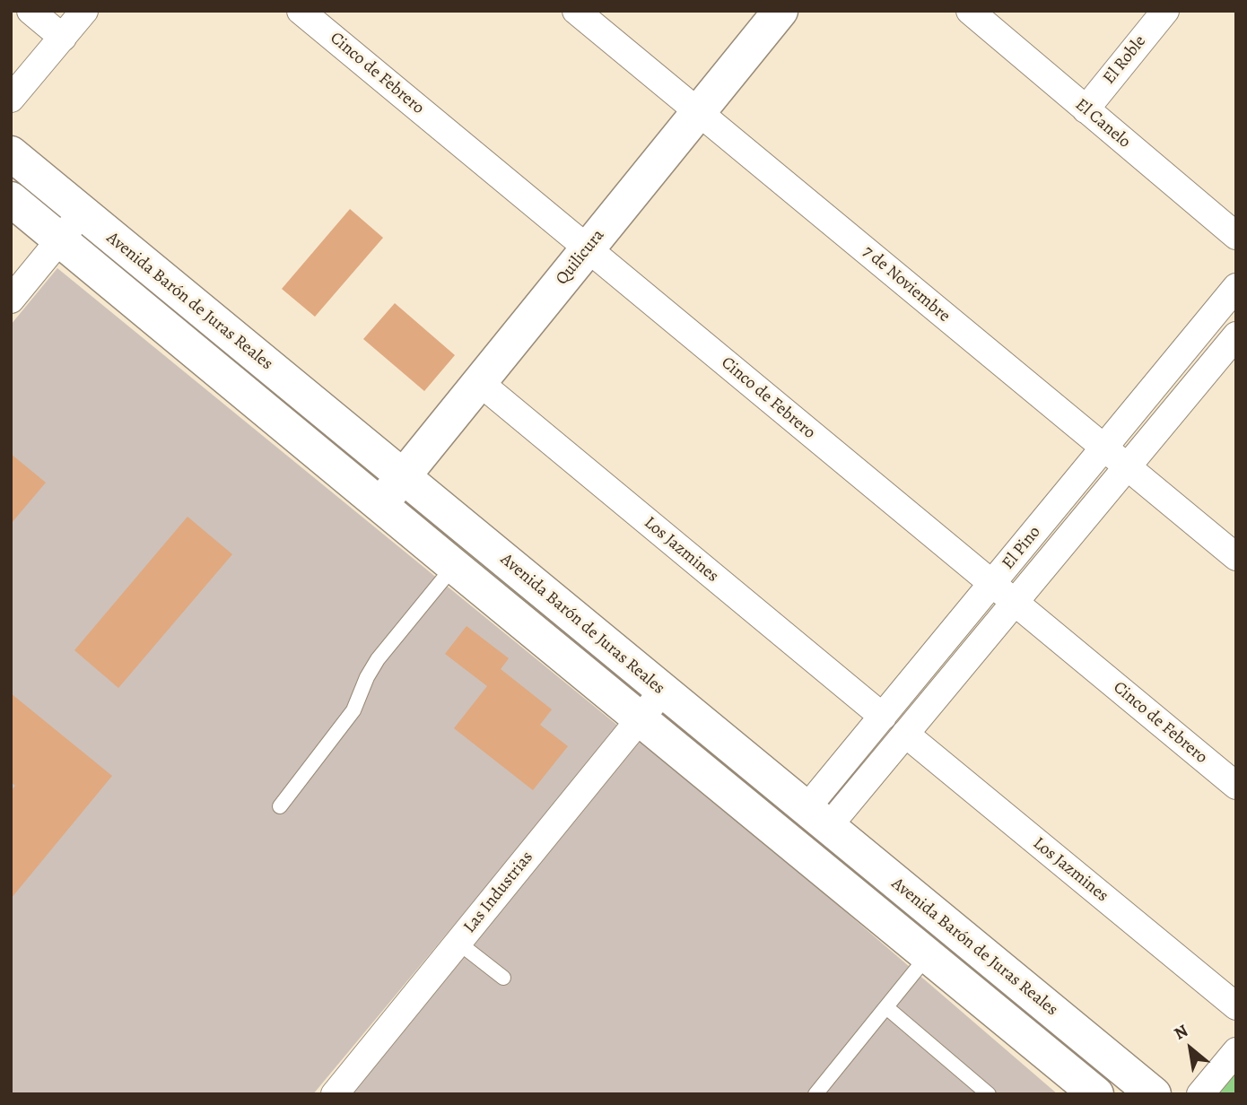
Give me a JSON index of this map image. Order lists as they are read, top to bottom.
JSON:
{
  "streets": {
    "street": [
      "El Roble",
      "Cinco de Febrero",
      "El Canelo",
      "Quilicura",
      "7 de Noviembre",
      "Avenida Barón de Juras Reales",
      "El Pino",
      "Los Jazmines",
      "Las Industrias"
    ]
  },
  "crossings": [
    ["El Roble", "El Canelo"],
    ["Cinco de Febrero", "Quilicura"],
    ["Cinco de Febrero", "El Pino"],
    ["Quilicura", "7 de Noviembre"],
    ["Quilicura", "Avenida Barón de Juras Reales"],
    ["Quilicura", "Los Jazmines"],
    ["7 de Noviembre", "El Pino"],
    ["Avenida Barón de Juras Reales", "El Pino"],
    ["Avenida Barón de Juras Reales", "Las Industrias"],
    ["El Pino", "Los Jazmines"]
  ],
  "north": "top left"
}
